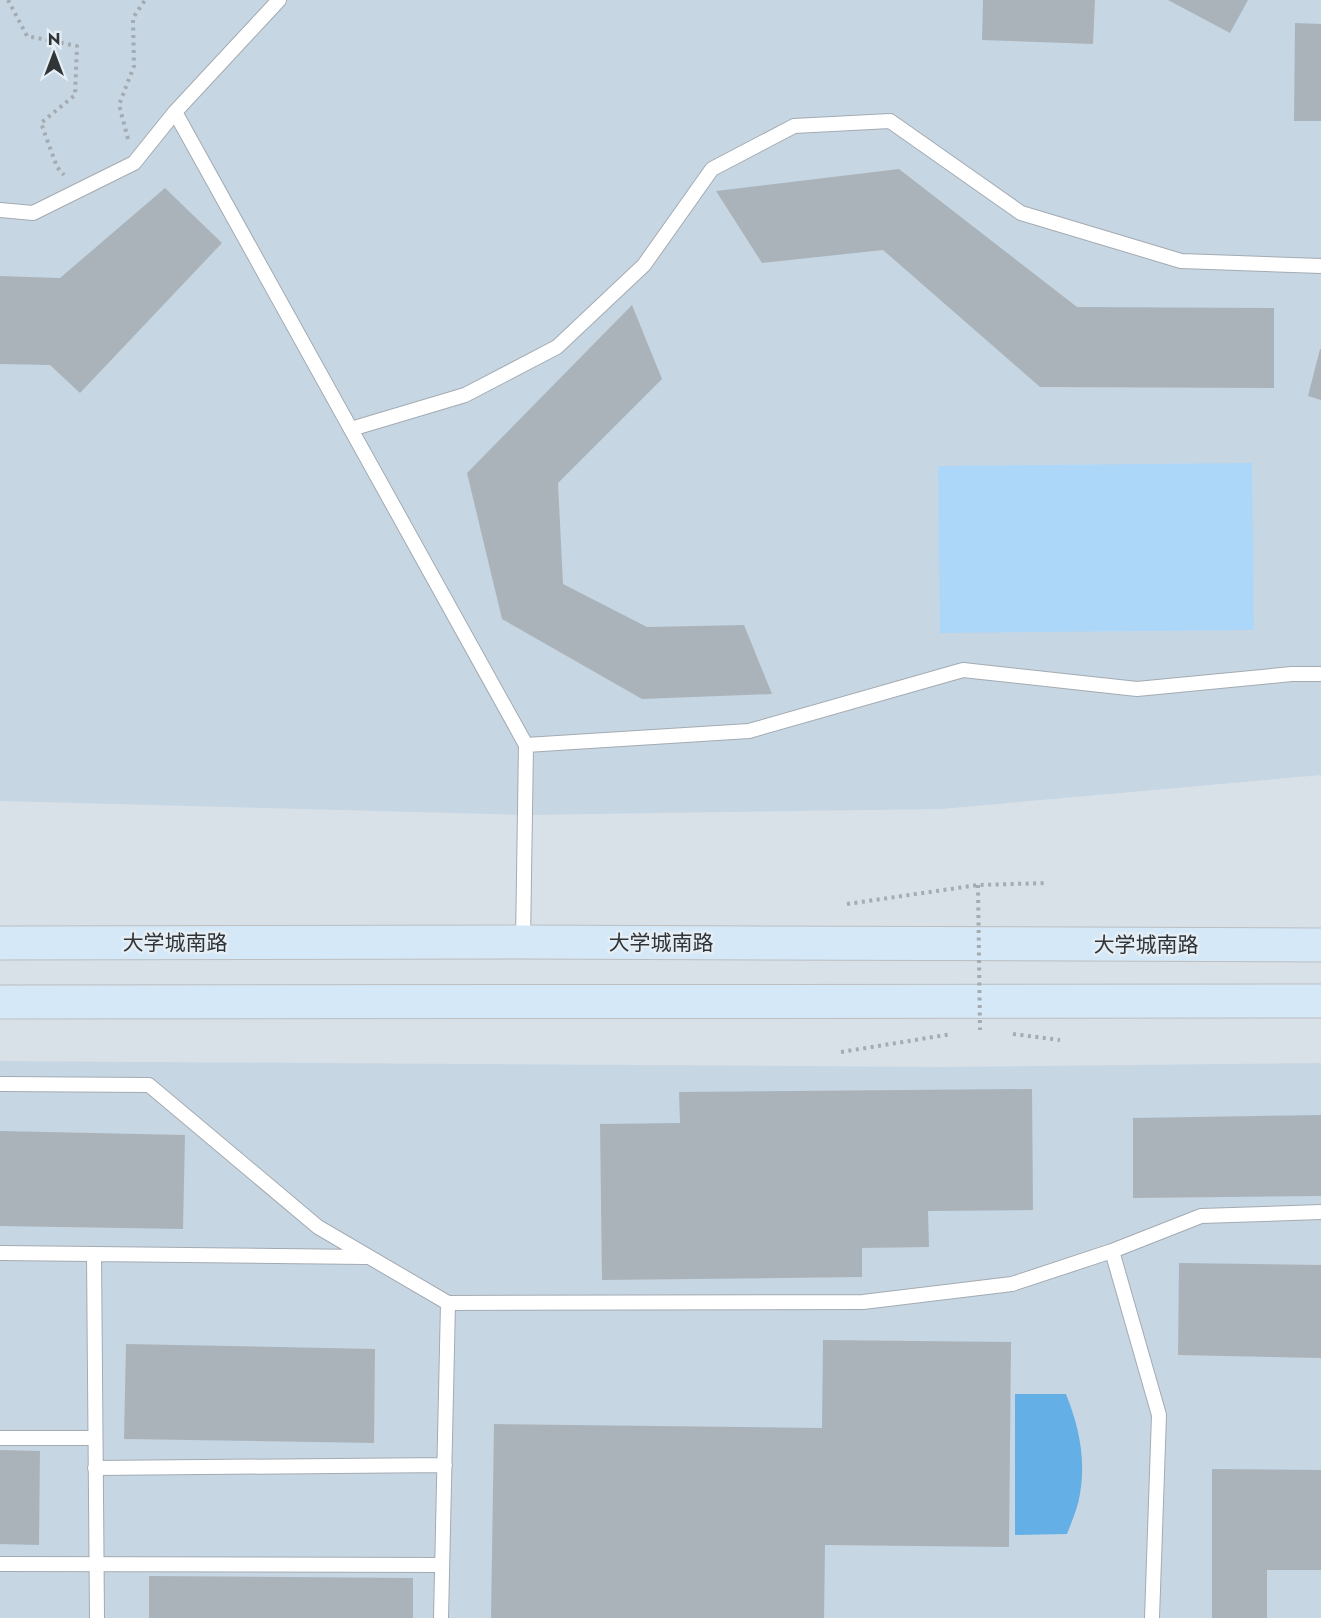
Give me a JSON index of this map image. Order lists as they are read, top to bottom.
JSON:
{
  "streets": {
    "main road": ["大学城南路"]
  },
  "north": "top"
}
